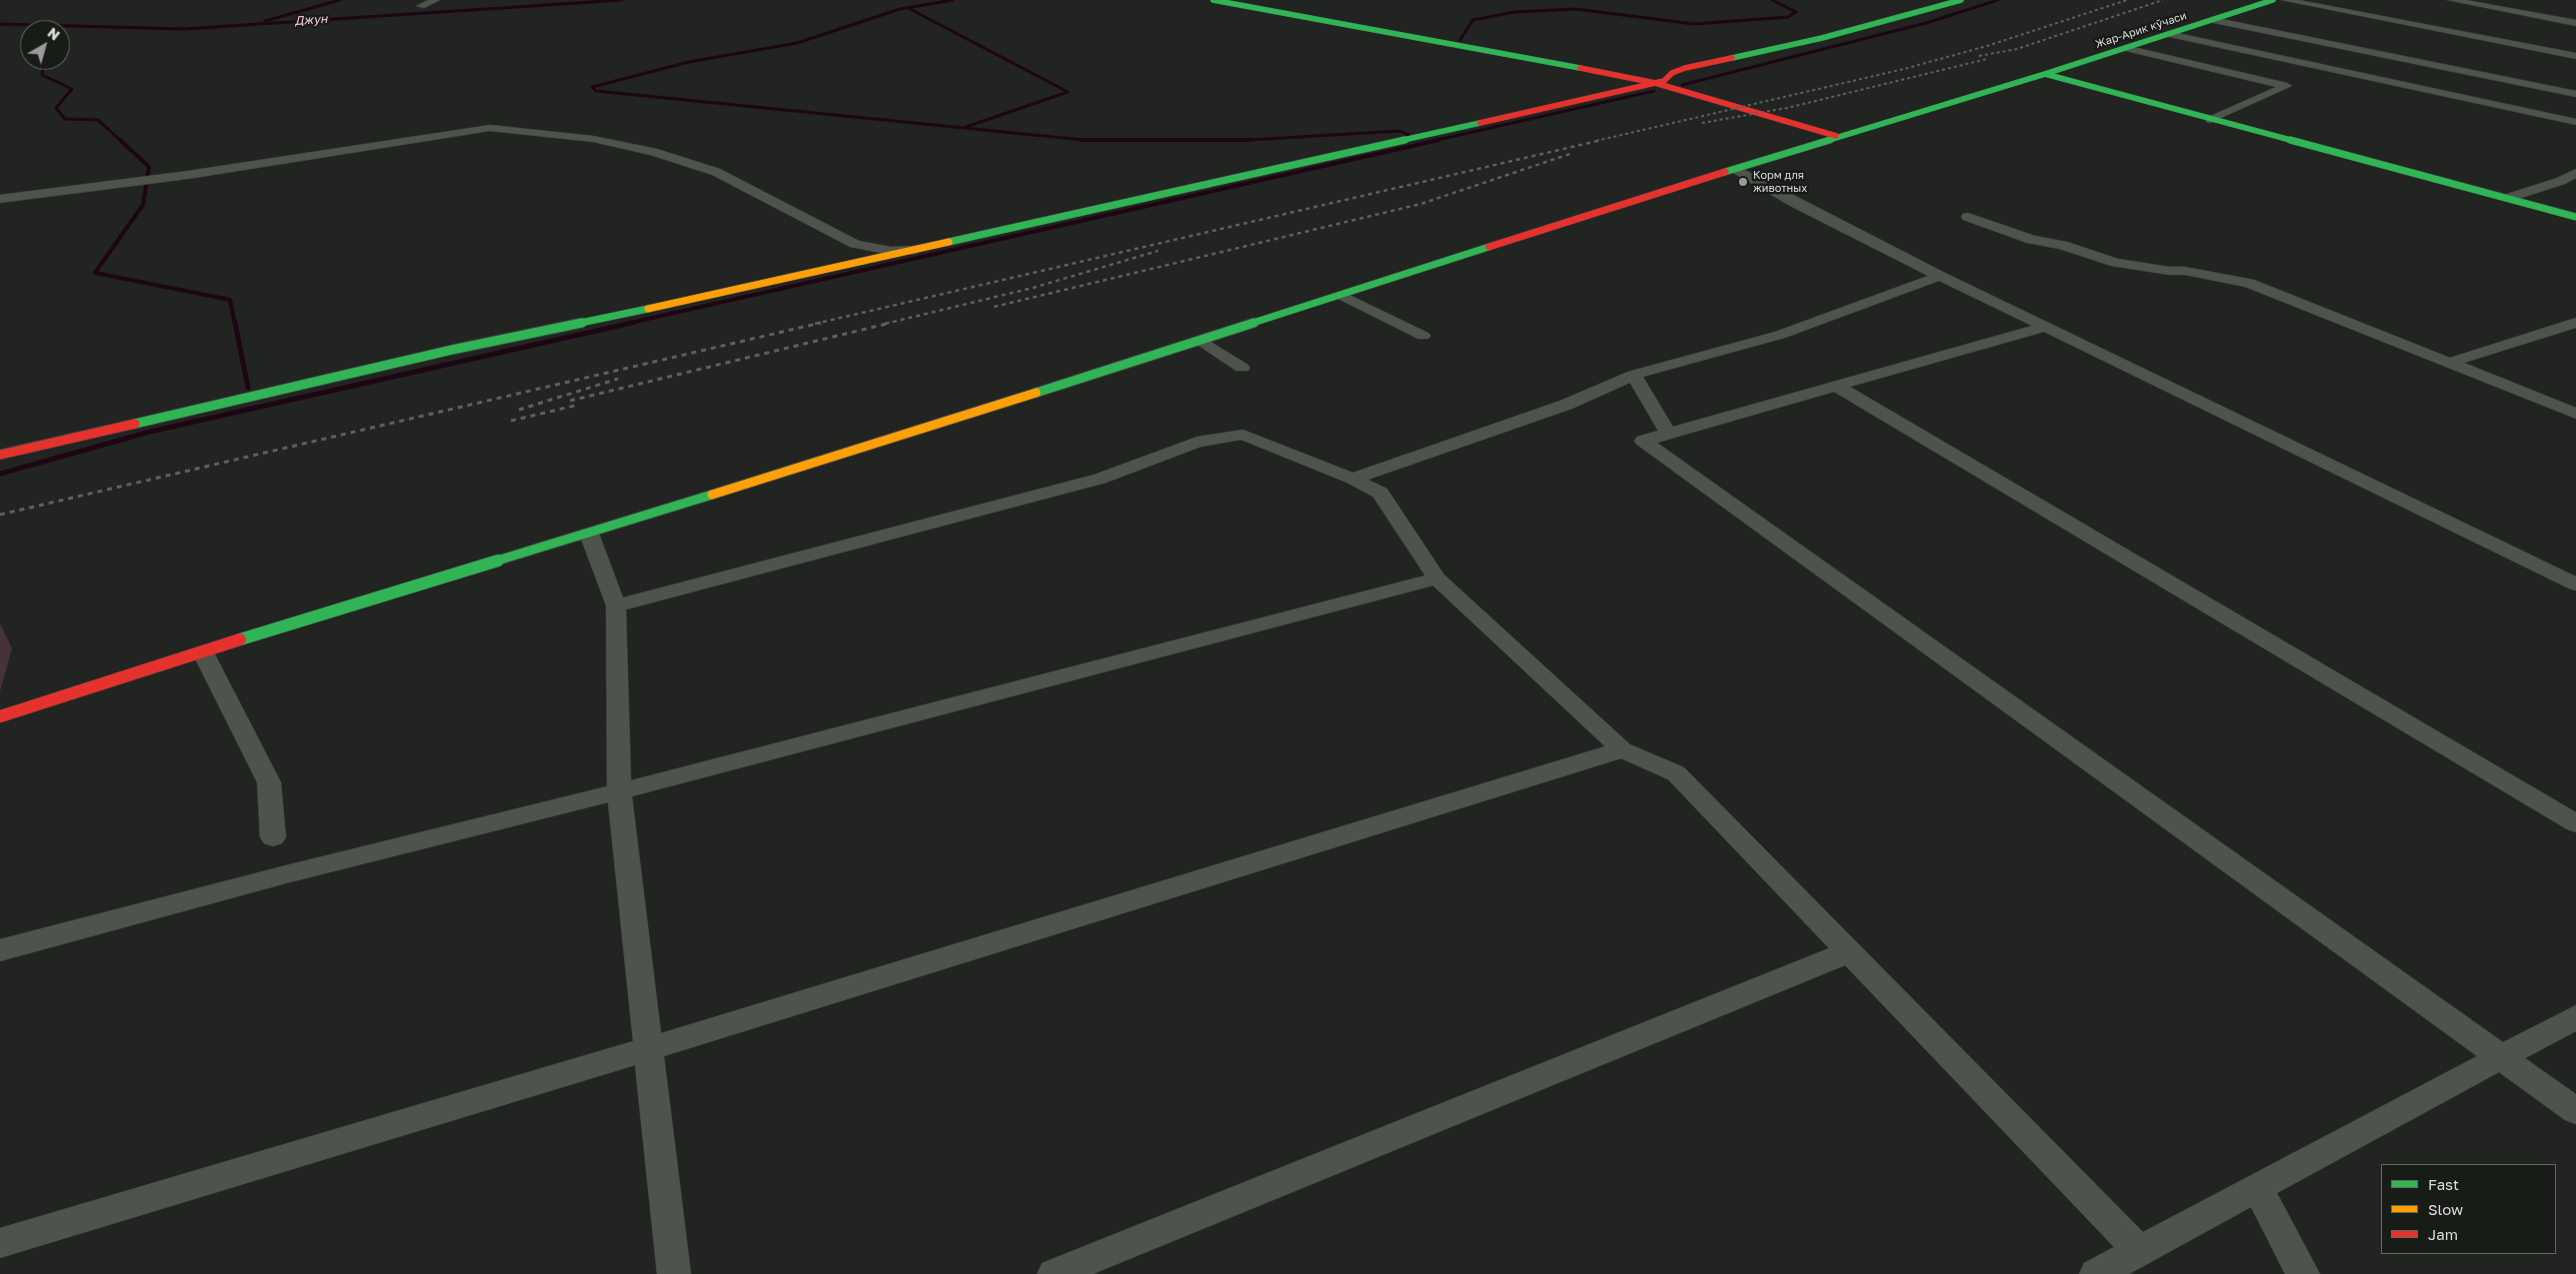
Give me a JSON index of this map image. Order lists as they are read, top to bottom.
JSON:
{
  "streets": {
    "main road": ["Жар-Арик кўчаси"]
  },
  "water": ["Джун"],
  "places": ["Корм для животных"],
  "legend": ["Fast", "Slow", "Jam"],
  "north": "top right"
}
